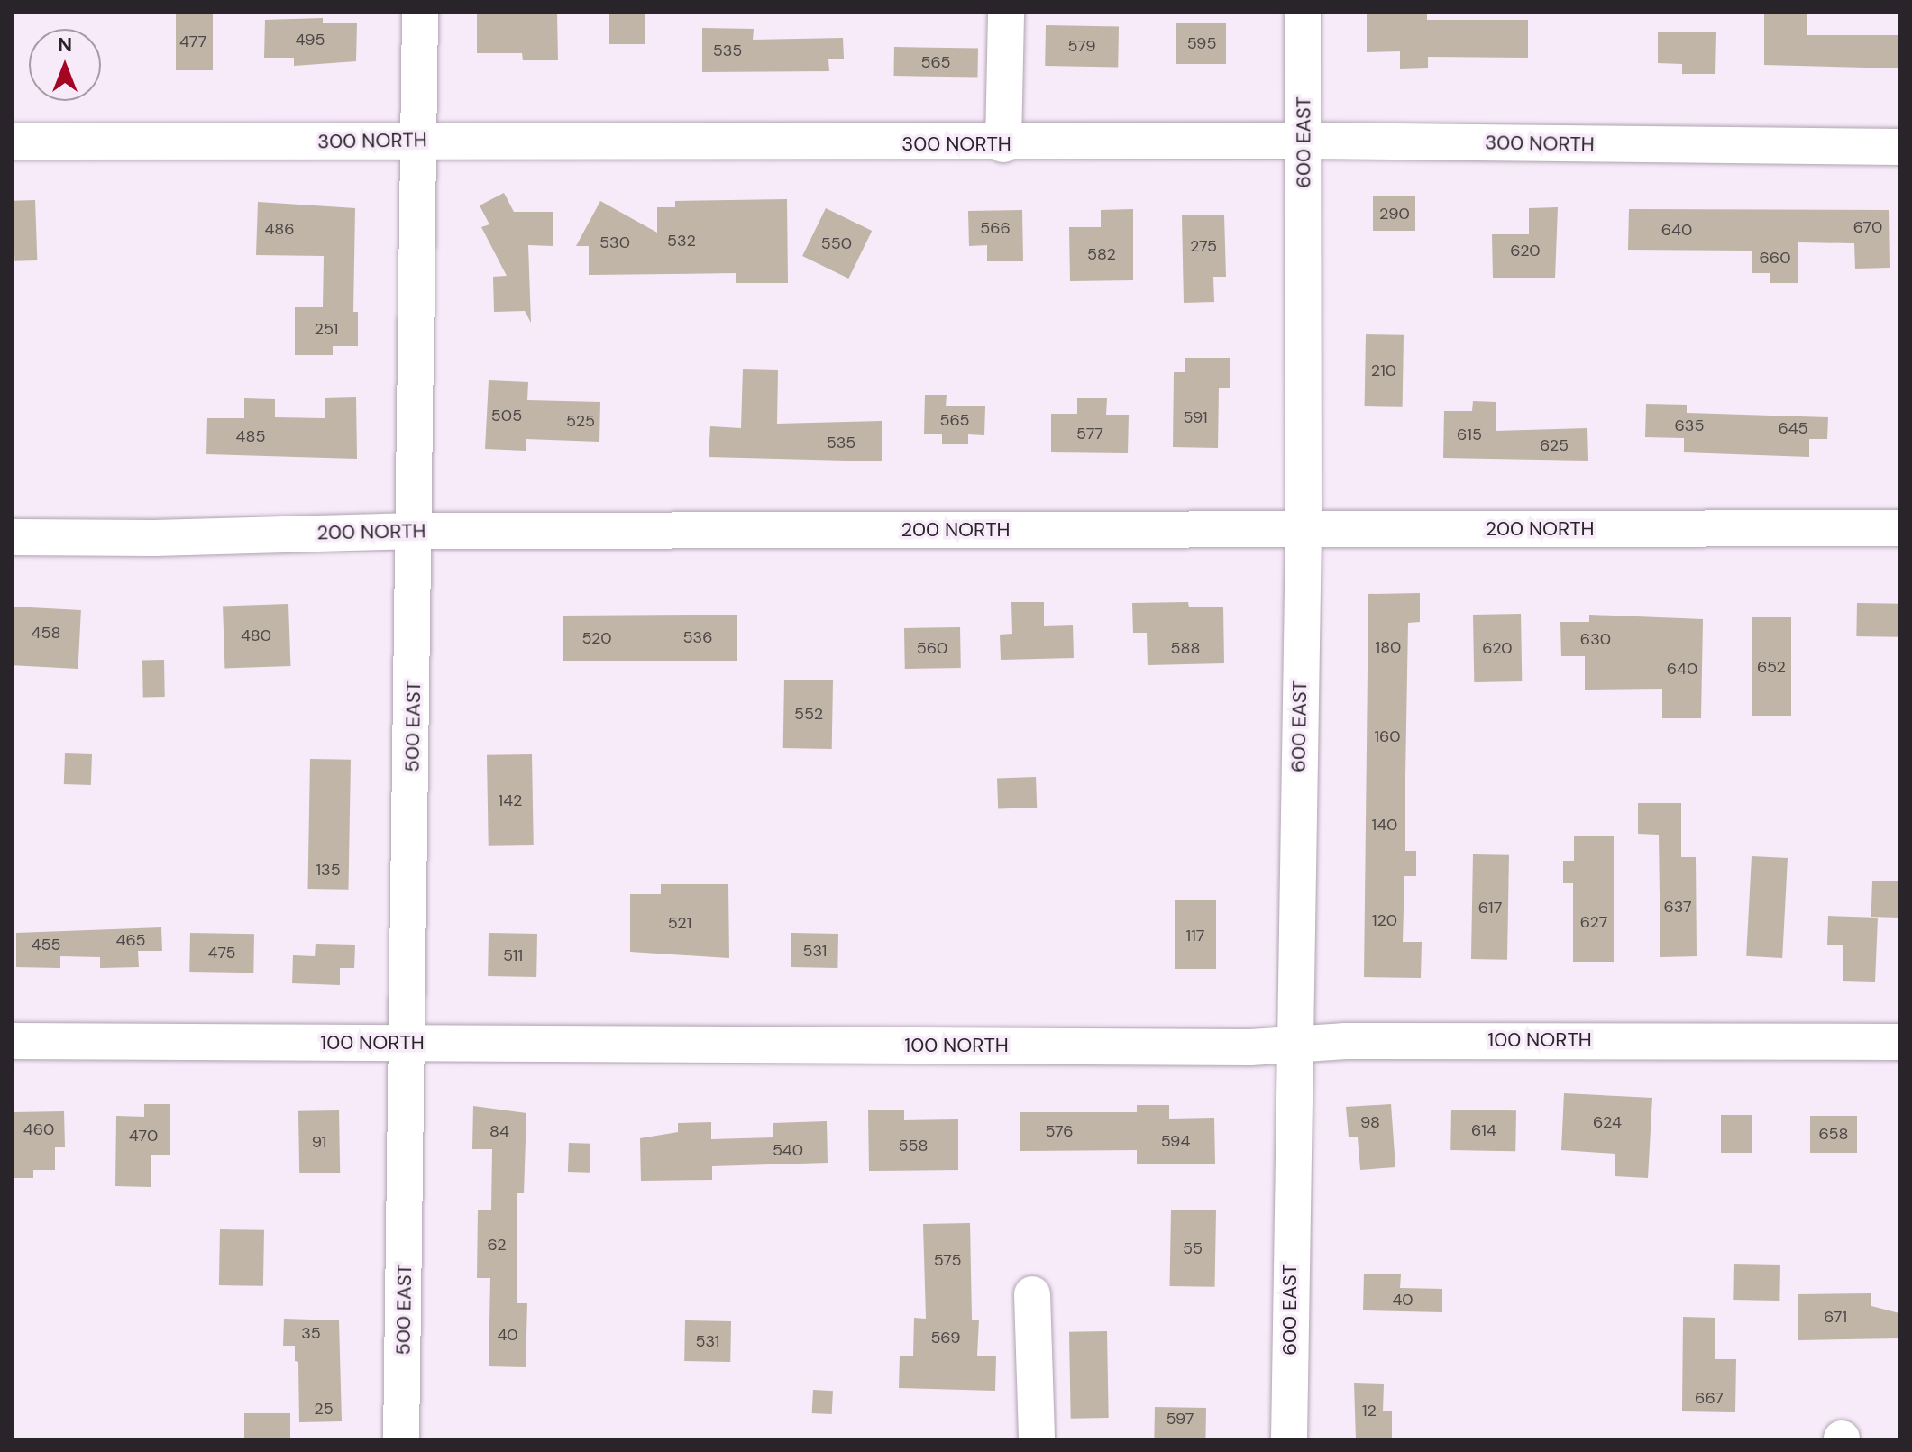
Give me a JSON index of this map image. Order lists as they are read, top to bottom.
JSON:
{
  "streets": {
    "street": [
      "300 NORTH",
      "600 EAST",
      "200 NORTH",
      "500 EAST",
      "100 NORTH"
    ]
  },
  "crossings": [
    ["300 NORTH", "600 EAST"],
    ["300 NORTH", "500 EAST"],
    ["600 EAST", "200 NORTH"],
    ["600 EAST", "100 NORTH"],
    ["200 NORTH", "500 EAST"],
    ["500 EAST", "100 NORTH"]
  ],
  "house_numbers": [
    "495",
    "477",
    "595",
    "579",
    "535",
    "565",
    "290",
    "670",
    "566",
    "486",
    "640",
    "532",
    "530",
    "550",
    "275",
    "620",
    "582",
    "660",
    "251",
    "210",
    "505",
    "591",
    "565",
    "525",
    "635",
    "645",
    "577",
    "615",
    "485",
    "535",
    "625",
    "458",
    "480",
    "536",
    "520",
    "630",
    "180",
    "560",
    "588",
    "620",
    "652",
    "640",
    "552",
    "160",
    "142",
    "140",
    "135",
    "637",
    "617",
    "120",
    "627",
    "521",
    "117",
    "465",
    "455",
    "531",
    "475",
    "511",
    "98",
    "624",
    "460",
    "614",
    "84",
    "576",
    "658",
    "470",
    "594",
    "91",
    "558",
    "540",
    "62",
    "55",
    "575",
    "40",
    "671",
    "35",
    "40",
    "569",
    "531",
    "667",
    "25",
    "12",
    "597"
  ],
  "north": "top"
}
